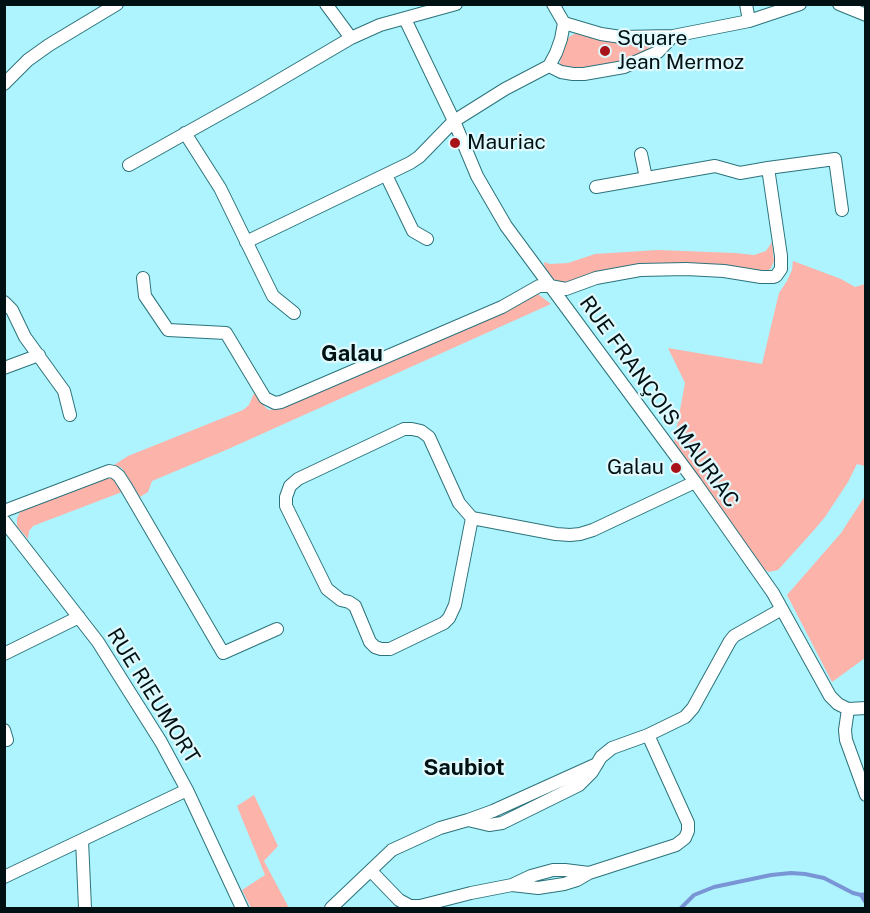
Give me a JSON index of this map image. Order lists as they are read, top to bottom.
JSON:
{
  "streets": {
    "street": ["RUE FRANÇOIS MAURIAC", "RUE RIEUMORT"]
  },
  "districts": ["Galau", "Saubiot"],
  "places": ["Square Jean Mermoz", "Mauriac", "Galau"]
}
